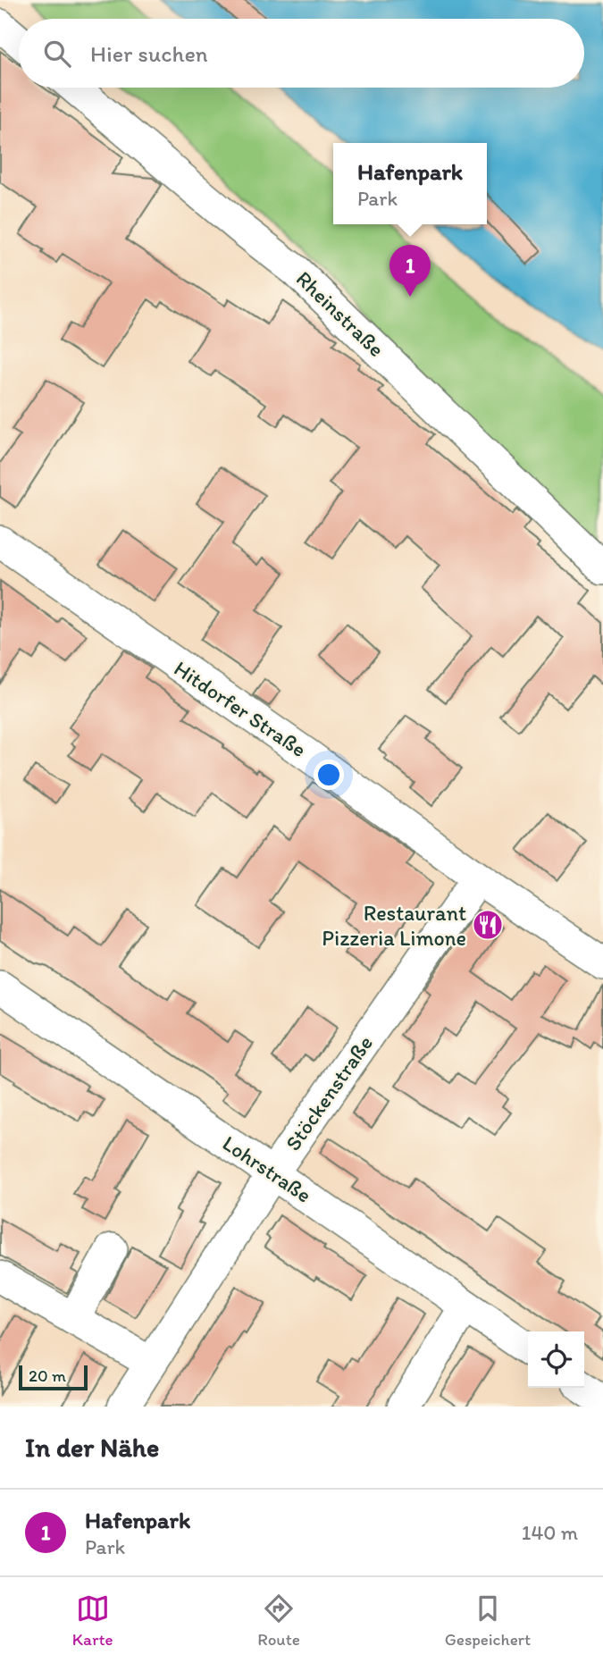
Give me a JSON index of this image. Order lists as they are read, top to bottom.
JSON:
{
  "streets": {
    "street": [
      "Rheinstraße",
      "Hitdorfer Straße",
      "Stöckenstraße",
      "Lohrstraße"
    ]
  },
  "crossings": [
    ["Hitdorfer Straße", "Stöckenstraße"],
    ["Stöckenstraße", "Lohrstraße"]
  ],
  "places": {
    "restaurant": ["Restaurant Pizzeria Limone"]
  },
  "scale_bar": "20 m",
  "page": {
    "search": "Hier suchen",
    "popup": ["Hafenpark", "Park"],
    "pins": "1",
    "scale": "20 m",
    "heading": "In der Nähe",
    "list": [
      {
        "mark": "1",
        "name": "Hafenpark",
        "note": "Park",
        "value": "140 m"
      }
    ],
    "nav": ["Karte", "Route", "Gespeichert"]
  }
}
